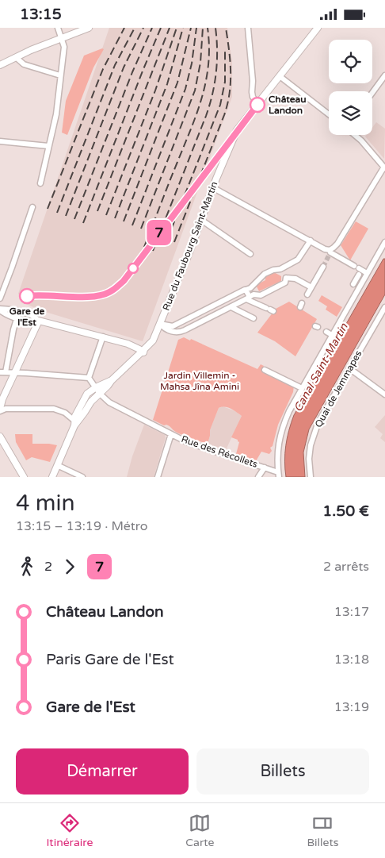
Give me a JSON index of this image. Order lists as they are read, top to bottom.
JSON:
{
  "streets": {
    "main road": ["Rue du Faubourg Saint-Martin"],
    "street": ["Quai de Jemmapes", "Rue des Récollets"]
  },
  "crossings": [
    ["Rue du Faubourg Saint-Martin", "Rue des Récollets"]
  ],
  "water": ["Canal Saint-Martin"],
  "parks": ["Jardin Villemin - Mahsa Jîna Amini"],
  "places": ["Château Landon", "Gare de l'Est"],
  "lines": ["metro line 7"],
  "page": {
    "status": "13:15",
    "on_map": "7",
    "heading": ["4 min", "13:15 – 13:19 · Métro", "1.50 €"],
    "legs": ["2", "7", "2 arrêts"],
    "list": [
      {
        "name": "Château Landon",
        "value": "13:17"
      },
      {
        "name": "Paris Gare de l'Est",
        "value": "13:18"
      },
      {
        "name": "Gare de l'Est",
        "value": "13:19"
      }
    ],
    "buttons": ["Démarrer", "Billets"],
    "tabs": ["Itinéraire", "Carte", "Billets"]
  }
}
